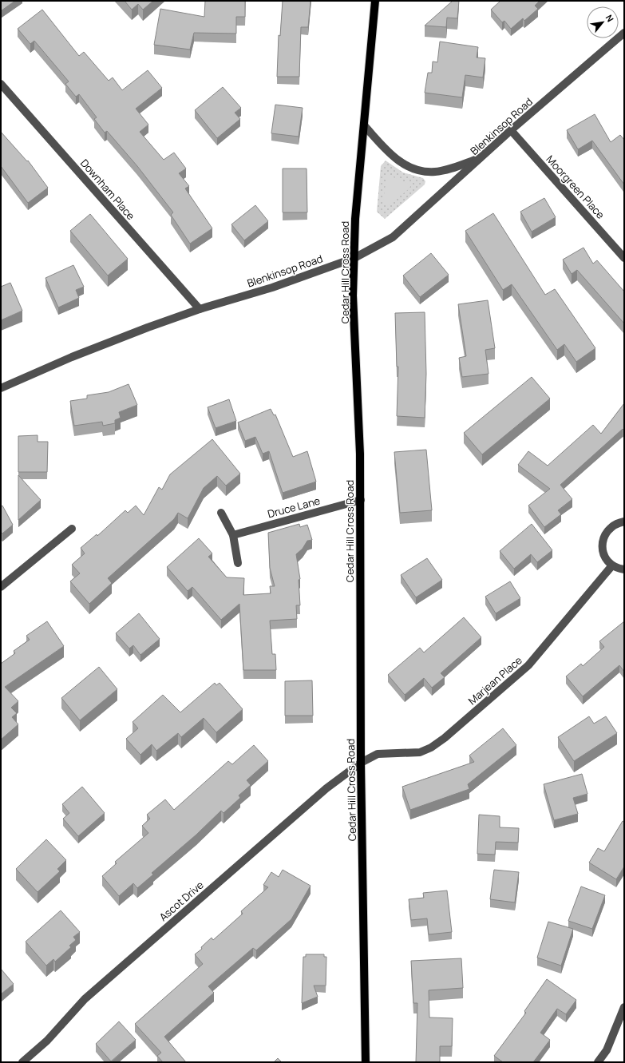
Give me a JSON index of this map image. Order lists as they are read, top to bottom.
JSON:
{
  "streets": {
    "main road": ["Cedar Hill Cross Road"],
    "street": [
      "Blenkinsop Road",
      "Moorgreen Place",
      "Downham Place",
      "Druce Lane",
      "Marjean Place",
      "Ascot Drive"
    ]
  },
  "crossings": [
    ["Blenkinsop Road", "Moorgreen Place"],
    ["Blenkinsop Road", "Downham Place"],
    ["Blenkinsop Road", "Cedar Hill Cross Road"],
    ["Cedar Hill Cross Road", "Druce Lane"],
    ["Cedar Hill Cross Road", "Marjean Place"],
    ["Cedar Hill Cross Road", "Ascot Drive"],
    ["Marjean Place", "Ascot Drive"]
  ],
  "north": "top right"
}
